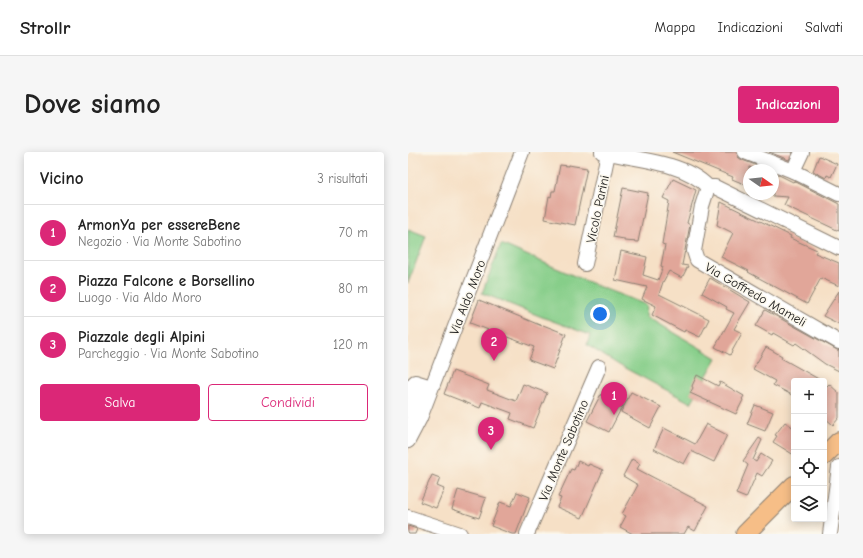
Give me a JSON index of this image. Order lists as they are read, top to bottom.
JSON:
{
  "streets": {
    "street": [
      "Vicolo Parini",
      "Via Goffredo Mameli",
      "Via Aldo Moro",
      "Via Monte Sabotino"
    ]
  },
  "north": "right",
  "page": {
    "header": "Strollr",
    "nav": ["Mappa", "Indicazioni", "Salvati"],
    "buttons": [
      "Indicazioni",
      ["Salva", "Condividi"]
    ],
    "title": "Dove siamo",
    "heading": ["Vicino", "3 risultati"],
    "list": [
      {
        "mark": "1",
        "name": "ArmonYa per essereBene",
        "note": "Negozio · Via Monte Sabotino",
        "value": "70 m"
      },
      {
        "mark": "2",
        "name": "Piazza Falcone e Borsellino",
        "note": "Luogo · Via Aldo Moro",
        "value": "80 m"
      },
      {
        "mark": "3",
        "name": "Piazzale degli Alpini",
        "note": "Parcheggio · Via Monte Sabotino",
        "value": "120 m"
      }
    ],
    "pins": ["2", "1", "3"],
    "map_buttons": ["+", "−"]
  }
}
